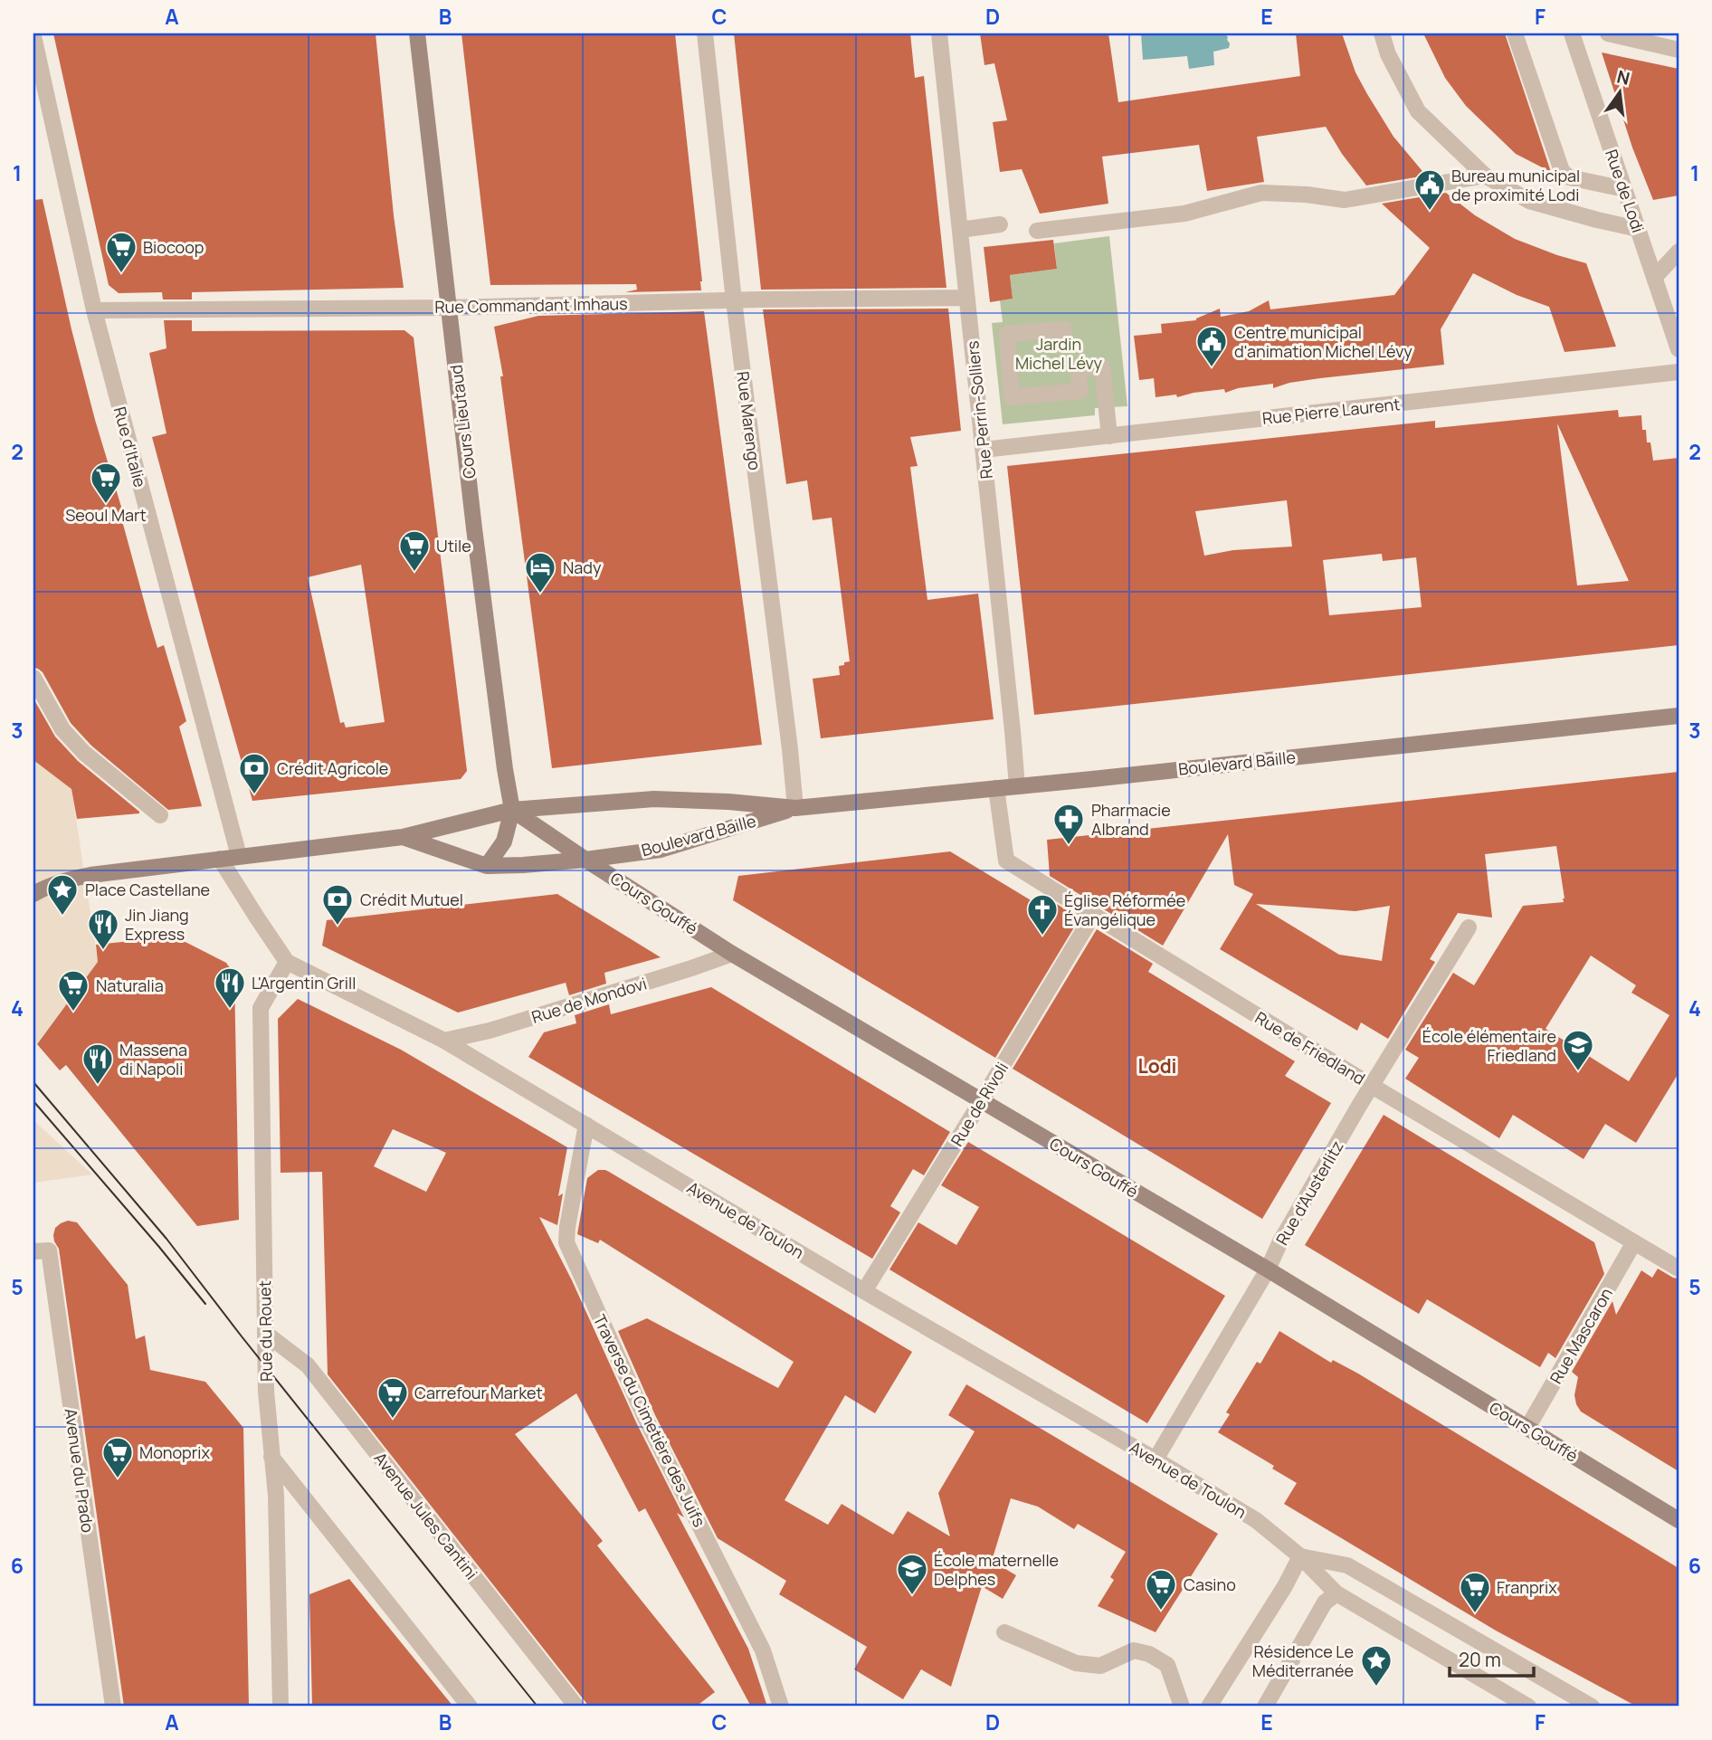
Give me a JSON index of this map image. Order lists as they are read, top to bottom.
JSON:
{
  "streets": {
    "main road": ["Cours Lieutaud", "Boulevard Baille", "Cours Gouffé"],
    "street": [
      "Rue de Lodi",
      "Rue Commandant Imhaus",
      "Rue Perrin-Solliers",
      "Rue Pierre Laurent",
      "Rue Marengo",
      "Rue d'Italie",
      "Rue de Mondovi",
      "Rue de Friedland",
      "Rue de Rivoli",
      "Rue d'Austerlitz",
      "Avenue de Toulon",
      "Rue du Rouet",
      "Rue Mascaron",
      "Traverse du Cimetière des Juifs",
      "Avenue du Prado",
      "Avenue Jules Cantini"
    ]
  },
  "crossings": [
    ["Rue Commandant Imhaus", "Rue Perrin-Solliers"],
    ["Rue Commandant Imhaus", "Rue Marengo"],
    ["Rue Commandant Imhaus", "Cours Lieutaud"],
    ["Rue Commandant Imhaus", "Rue d'Italie"],
    ["Rue Perrin-Solliers", "Rue Pierre Laurent"],
    ["Rue Perrin-Solliers", "Boulevard Baille"],
    ["Rue Marengo", "Boulevard Baille"],
    ["Cours Lieutaud", "Boulevard Baille"],
    ["Cours Lieutaud", "Cours Gouffé"],
    ["Rue d'Italie", "Boulevard Baille"],
    ["Boulevard Baille", "Cours Gouffé"],
    ["Boulevard Baille", "Rue de Friedland"],
    ["Boulevard Baille", "Avenue de Toulon"],
    ["Cours Gouffé", "Rue de Mondovi"],
    ["Cours Gouffé", "Rue de Rivoli"],
    ["Cours Gouffé", "Rue d'Austerlitz"],
    ["Cours Gouffé", "Rue Mascaron"],
    ["Rue de Mondovi", "Avenue de Toulon"],
    ["Rue de Friedland", "Rue de Rivoli"],
    ["Rue de Friedland", "Rue d'Austerlitz"],
    ["Rue de Friedland", "Rue Mascaron"],
    ["Rue de Rivoli", "Avenue de Toulon"],
    ["Rue d'Austerlitz", "Avenue de Toulon"],
    ["Avenue de Toulon", "Rue du Rouet"],
    ["Avenue de Toulon", "Traverse du Cimetière des Juifs"],
    ["Rue du Rouet", "Avenue Jules Cantini"]
  ],
  "districts": ["Lodi"],
  "parks": ["Jardin Michel Lévy"],
  "places": {
    "public building": ["Bureau municipal de proximité Lodi", "Centre municipal d'animation Michel Lévy"],
    "supermarket": [
      "Biocoop",
      "Seoul Mart",
      "Utile",
      "Naturalia",
      "Carrefour Market",
      "Monoprix",
      "Casino",
      "Franprix"
    ],
    "hotel": ["Nady"],
    "bank": ["Crédit Agricole", "Crédit Mutuel"],
    "pharmacy": ["Pharmacie Albrand"],
    "place": ["Place Castellane", "Résidence Le Méditerranée"],
    "church": ["Église Réformée Évangélique"],
    "restaurant": ["Jin Jiang Express", "L'Argentin Grill", "Massena di Napoli"],
    "school or university": ["École élémentaire Friedland", "École maternelle Delphes"]
  },
  "scale_bar": "20 m",
  "north": "top",
  "grid": {
    "columns": [
      "A",
      "B",
      "C",
      "D",
      "E",
      "F"
    ],
    "rows": [
      "1",
      "2",
      "3",
      "4",
      "5",
      "6"
    ]
  }
}
